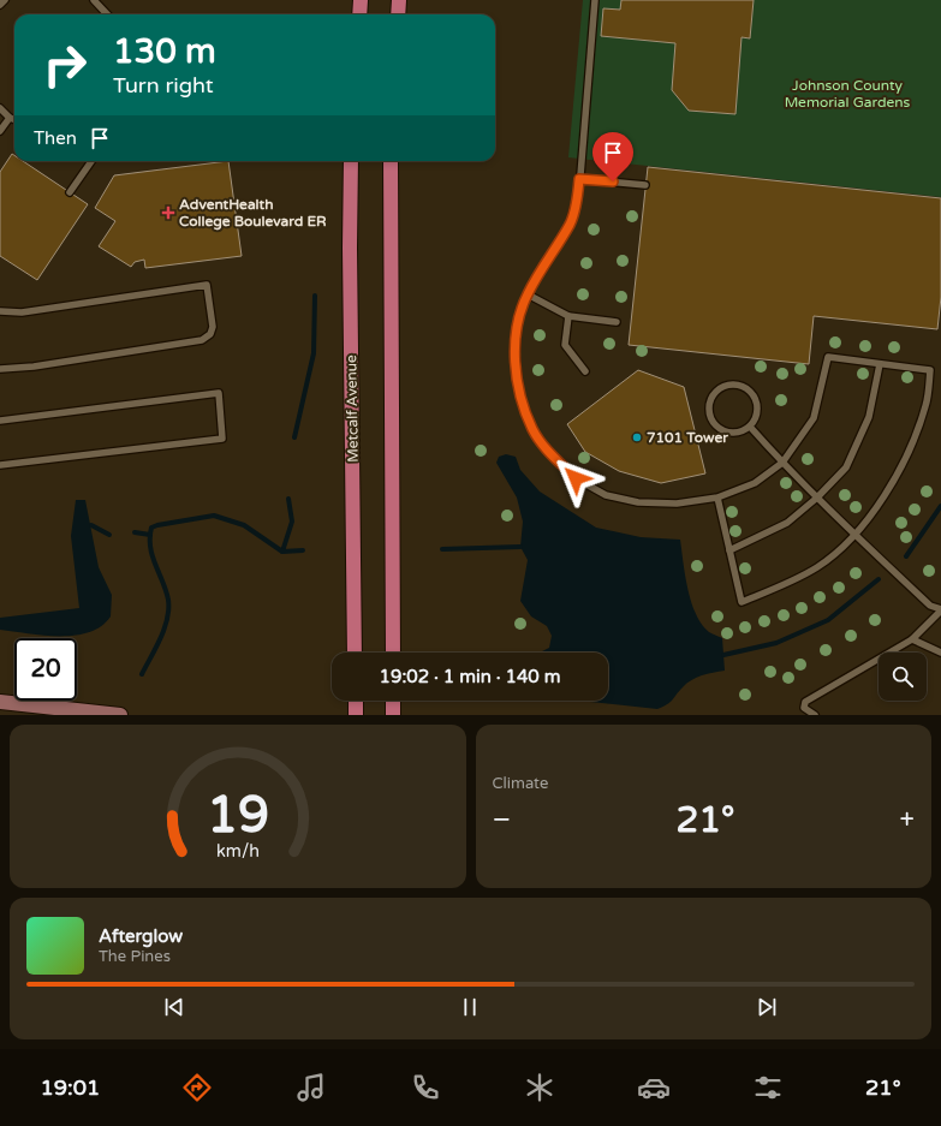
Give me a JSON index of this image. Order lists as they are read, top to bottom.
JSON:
{
  "streets": {
    "main road": ["Metcalf Avenue"]
  },
  "parks": ["Johnson County Memorial Gardens"],
  "places": {
    "health": ["AdventHealth College Boulevard ER"],
    "other": ["7101 Tower"]
  },
  "page": {
    "turn": ["130 m", "Turn right"],
    "then": "Then",
    "limit": "20",
    "trip": "19:02 · 1 min · 140 m",
    "tile": "Climate",
    "heat": ["−", "21°", "+"],
    "song": ["Afterglow", "The Pines"],
    "tabs": ["19:01", "21°"],
    "gauge": ["19", "km/h"]
  }
}
